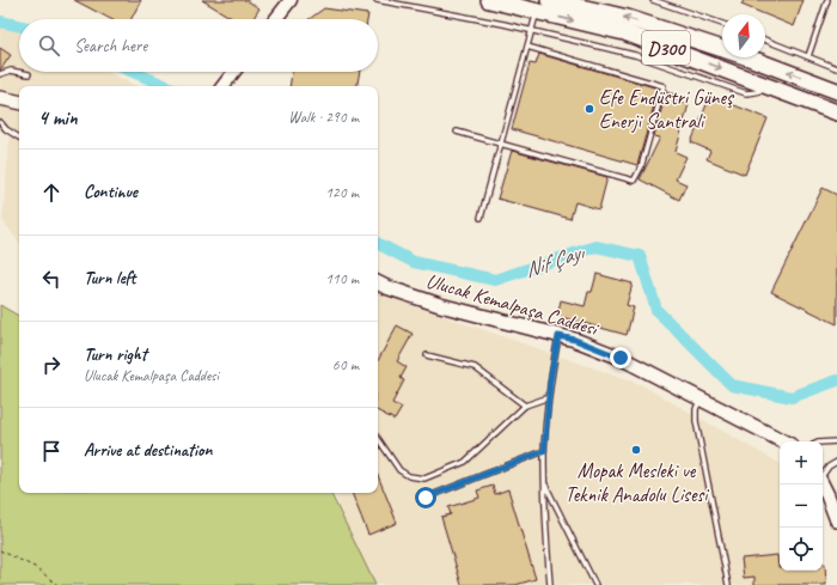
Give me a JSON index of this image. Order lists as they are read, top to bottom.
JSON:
{
  "streets": {
    "highway": ["D300"],
    "main road": ["Ulucak Kemalpaşa Caddesi"]
  },
  "water": ["Nif Çayı"],
  "places": ["Efe Endüstri Güneş Enerji Santrali", "Mopak Mesleki ve Teknik Anadolu Lisesi"],
  "north": "top",
  "page": {
    "search": "Search here",
    "heading": ["4 min", "Walk · 290 m"],
    "list": [
      ["Continue", "120 m"],
      ["Turn left", "110 m"],
      ["Turn right", "Ulucak Kemalpaşa Caddesi", "60 m"],
      "Arrive at destination"
    ],
    "map_buttons": ["+", "−"]
  }
}
